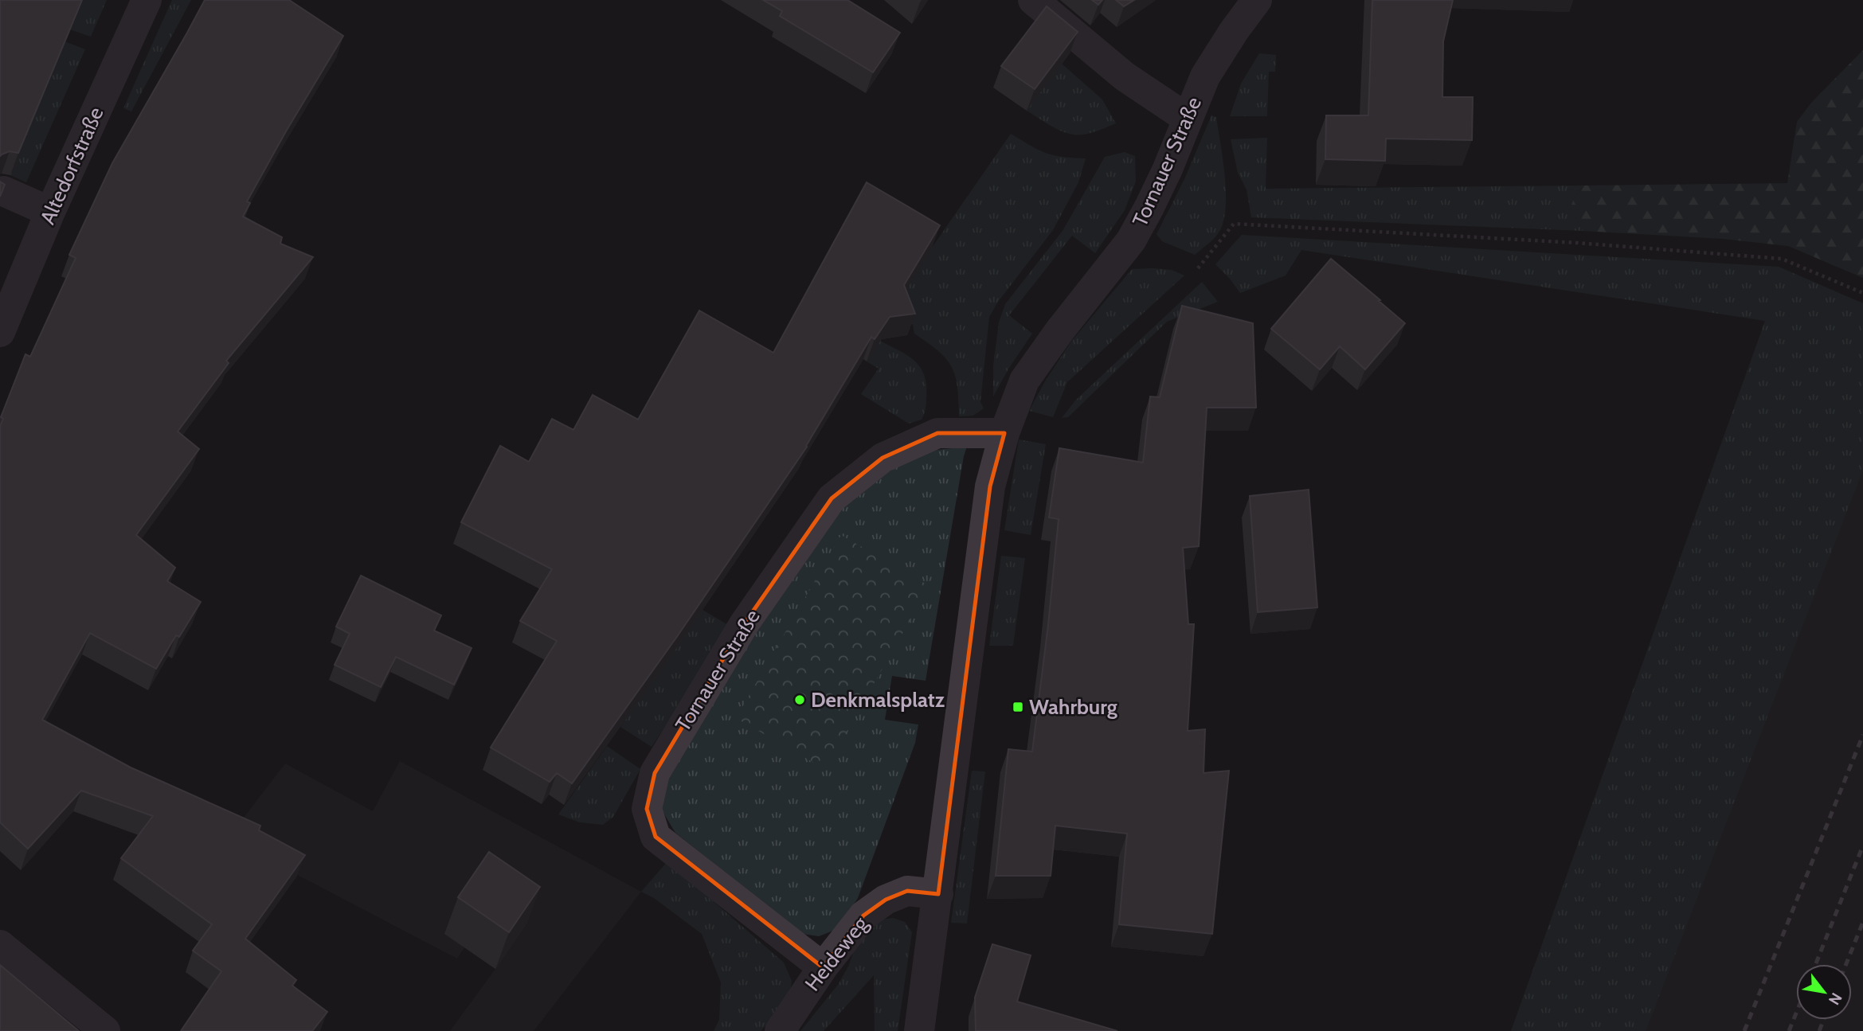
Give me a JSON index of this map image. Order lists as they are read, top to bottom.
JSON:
{
  "streets": {
    "street": ["Tornauer Straße", "Altedorfstraße", "Heideweg"]
  },
  "crossings": [
    ["Tornauer Straße", "Heideweg"]
  ],
  "places": {
    "other": ["Denkmalsplatz"],
    "transit": ["Wahrburg"]
  },
  "north": "bottom right"
}
